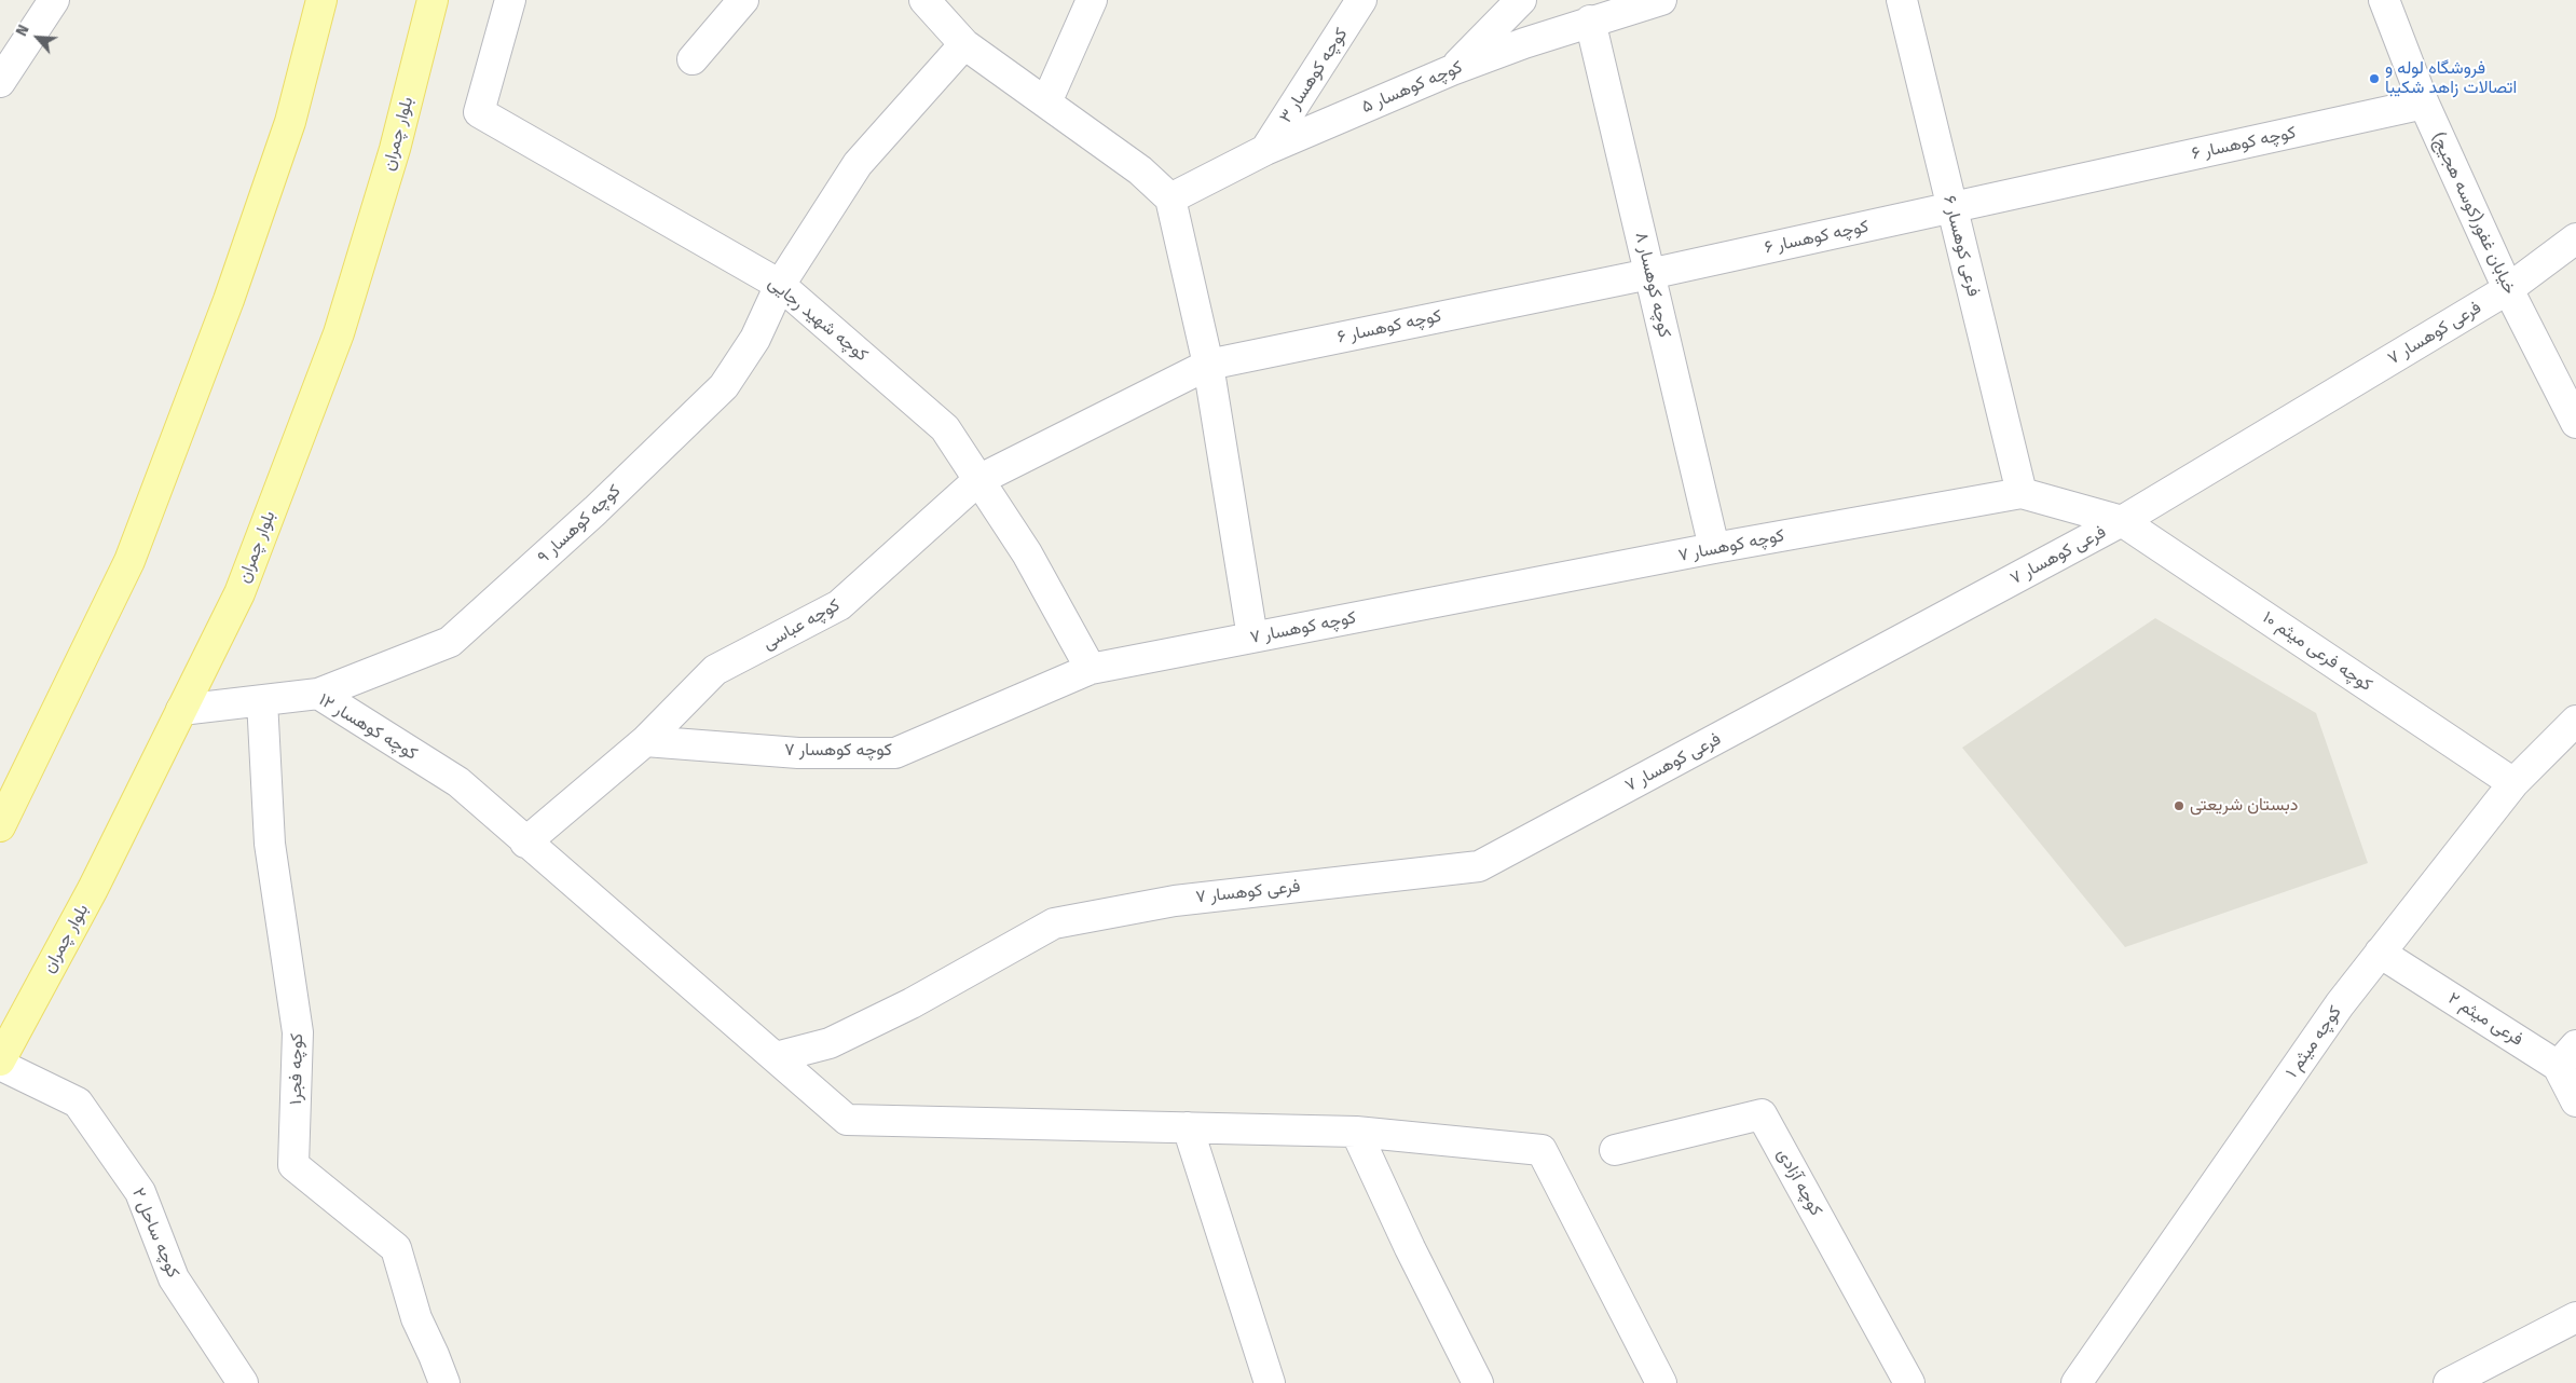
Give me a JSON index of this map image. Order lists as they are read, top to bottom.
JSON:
{
  "streets": {
    "main road": ["بلوار چمران"],
    "street": [
      "کوچه کوهسار ۳",
      "کوچه کوهسار ۵",
      "کوچه کوهسار ۶",
      "خیابان غفور(کوسه هجیج)",
      "فرعی کوهسار ۶",
      "کوچه کوهسار ۸",
      "کوچه شهید رجایی",
      "فرعی کوهسار ۷",
      "کوچه کوهسار ۹",
      "کوچه کوهسار ۷",
      "کوچه عباسی",
      "کوچه فرعی میثم ۱۰",
      "کوچه کوهسار ۱۲",
      "فرعی میثم ۲",
      "کوچه میثم ۱",
      "کوچه فجر۱",
      "کوچه آزادی",
      "کوچه ساحل ۲"
    ]
  },
  "crossings": [
    ["کوچه کوهسار ۳", "کوچه کوهسار ۵"],
    ["کوچه کوهسار ۵", "کوچه کوهسار ۸"],
    ["بلوار چمران", "کوچه کوهسار ۱۲"],
    ["کوچه کوهسار ۶", "خیابان غفور(کوسه هجیج)"],
    ["کوچه کوهسار ۶", "فرعی کوهسار ۶"],
    ["کوچه کوهسار ۶", "کوچه کوهسار ۸"],
    ["کوچه کوهسار ۶", "کوچه شهید رجایی"],
    ["کوچه کوهسار ۶", "کوچه عباسی"],
    ["خیابان غفور(کوسه هجیج)", "فرعی کوهسار ۷"],
    ["فرعی کوهسار ۶", "کوچه کوهسار ۷"],
    ["کوچه کوهسار ۸", "کوچه کوهسار ۷"],
    ["کوچه شهید رجایی", "کوچه کوهسار ۹"],
    ["کوچه شهید رجایی", "کوچه کوهسار ۷"],
    ["کوچه شهید رجایی", "کوچه عباسی"],
    ["فرعی کوهسار ۷", "کوچه کوهسار ۷"],
    ["فرعی کوهسار ۷", "کوچه فرعی میثم ۱۰"],
    ["فرعی کوهسار ۷", "کوچه کوهسار ۱۲"],
    ["کوچه کوهسار ۹", "کوچه کوهسار ۱۲"],
    ["کوچه کوهسار ۷", "کوچه عباسی"],
    ["کوچه کوهسار ۷", "کوچه فرعی میثم ۱۰"],
    ["کوچه فرعی میثم ۱۰", "کوچه میثم ۱"],
    ["کوچه کوهسار ۱۲", "کوچه فجر۱"],
    ["فرعی میثم ۲", "کوچه میثم ۱"]
  ],
  "places": ["فروشگاه لوله و اتصالات زاهد شکیبا", "دبستان شریعتی"],
  "north": "top left"
}
